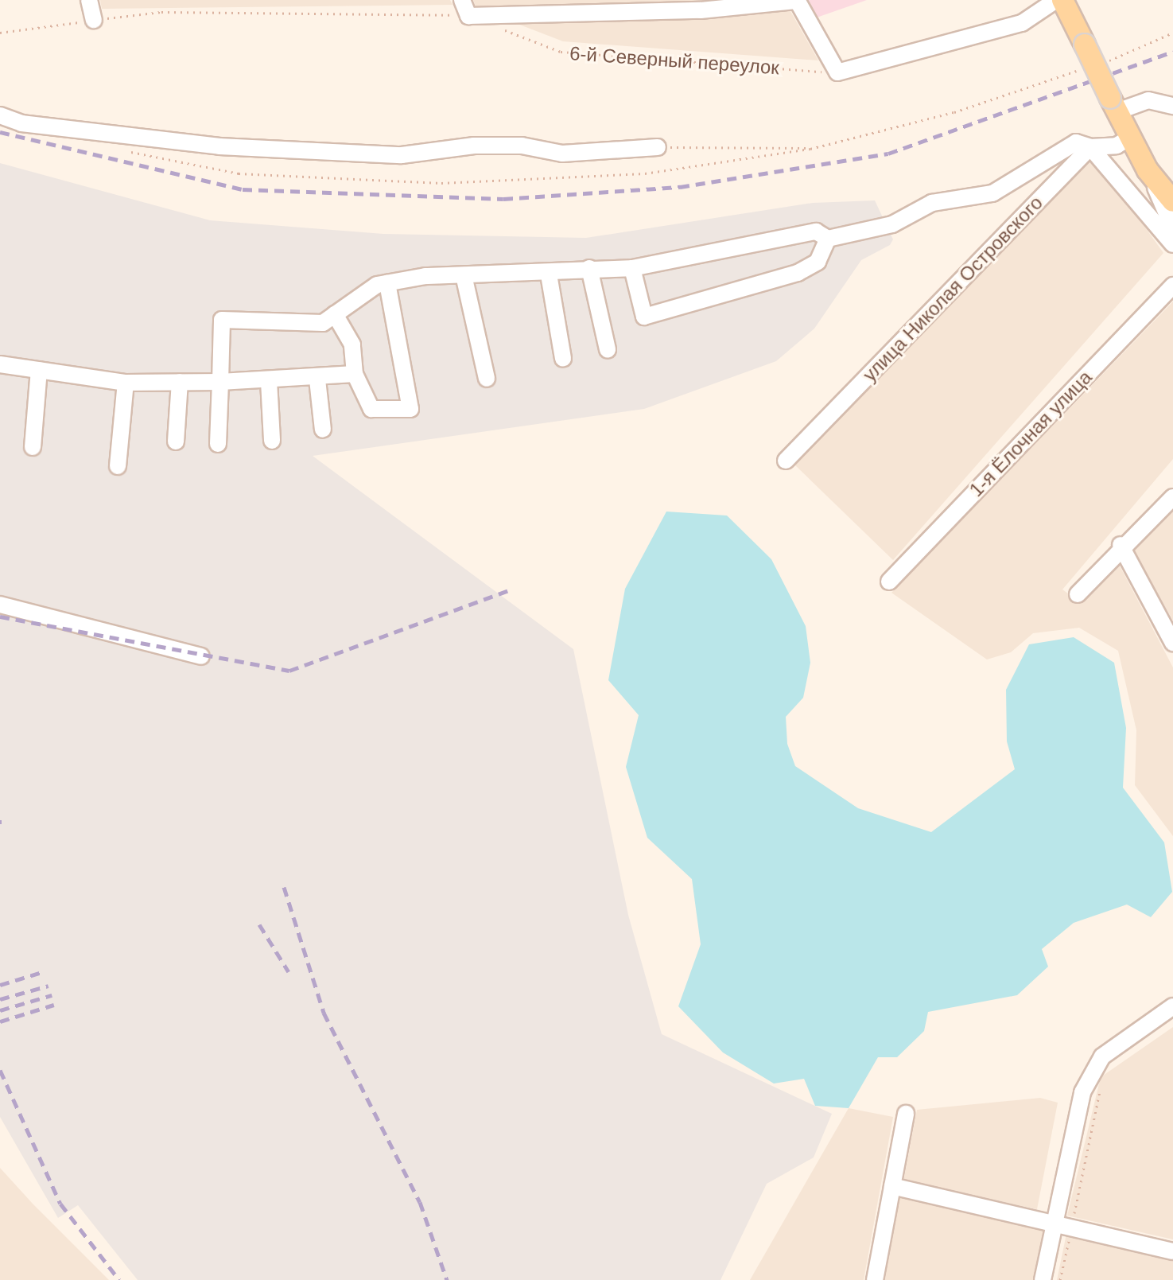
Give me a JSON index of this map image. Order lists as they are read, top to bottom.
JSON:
{
  "streets": {
    "street": ["улица Николая Островского", "1-я Ёлочная улица"],
    "path": ["6-й Северный переулок"]
  }
}
